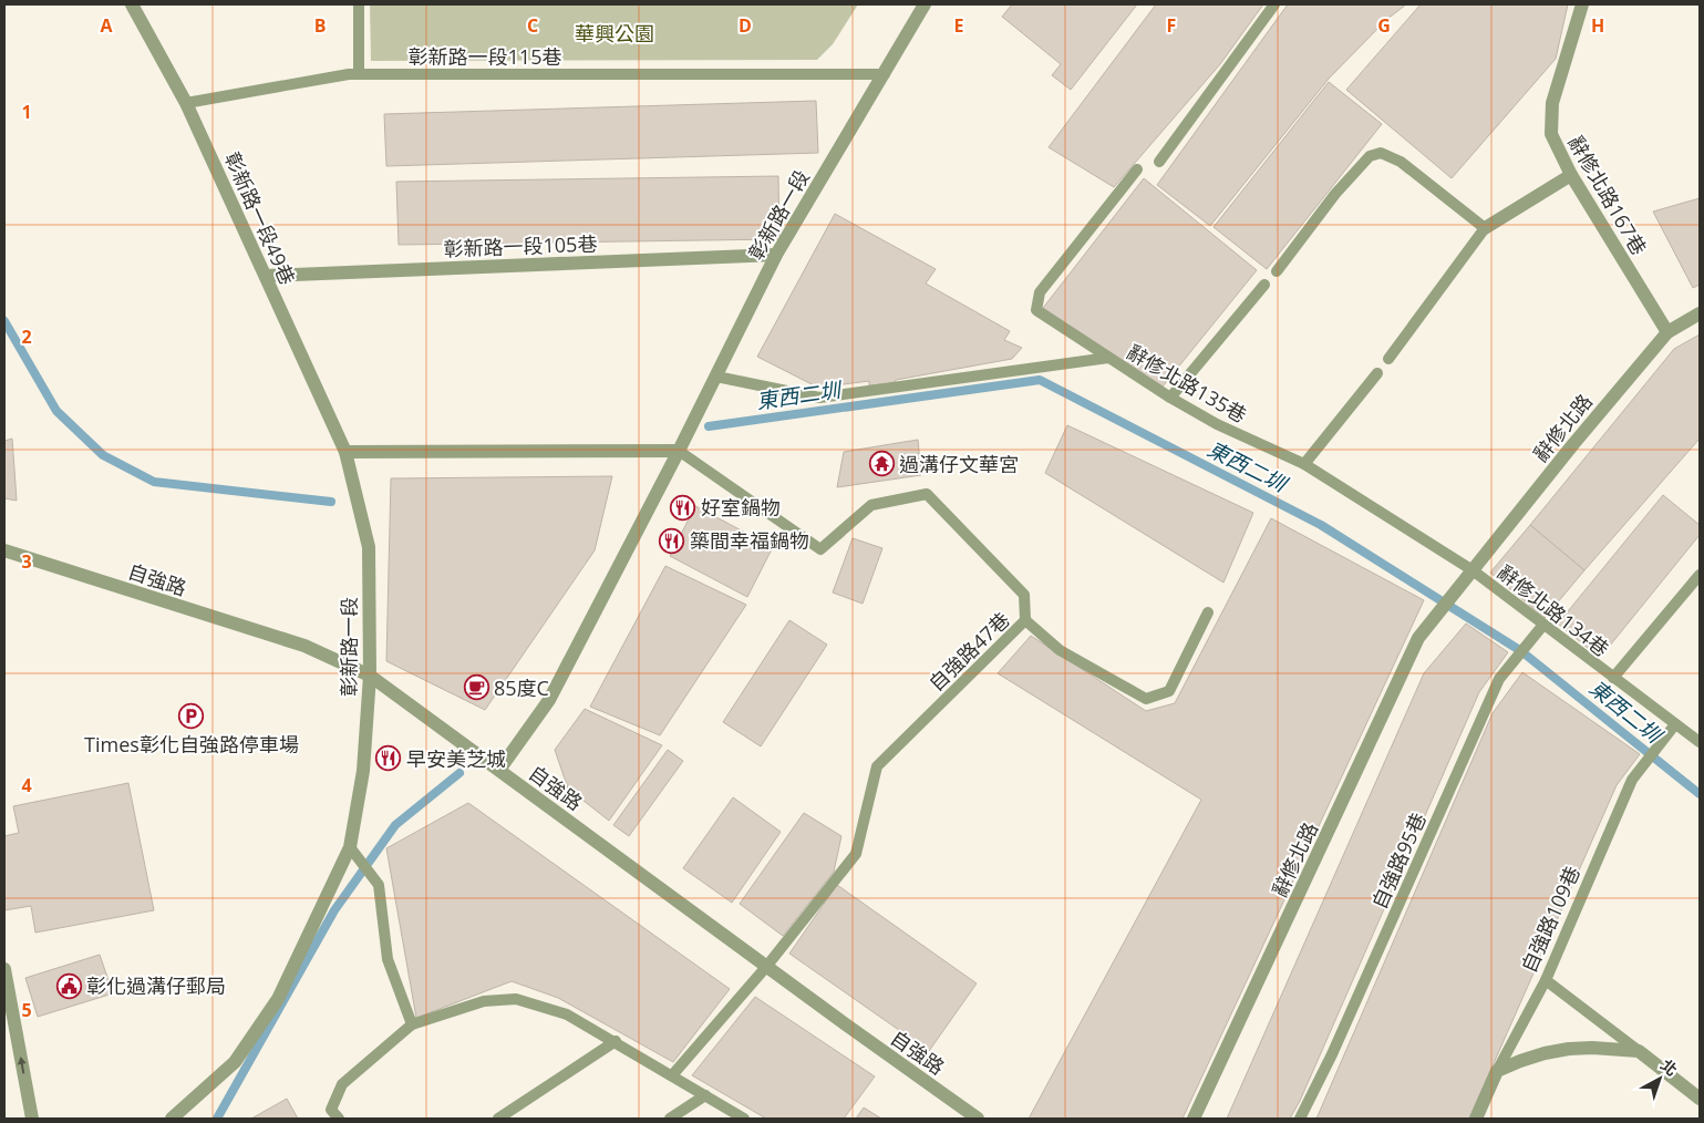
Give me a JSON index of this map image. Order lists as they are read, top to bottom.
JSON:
{
  "streets": {
    "street": [
      "辭修北路167巷",
      "彰新路一段",
      "彰新路一段49巷",
      "彰新路一段105巷",
      "辭修北路",
      "自強路",
      "自強路109巷"
    ],
    "lane": [
      "彰新路一段115巷",
      "辭修北路135巷",
      "辭修北路134巷",
      "自強路47巷",
      "自強路95巷"
    ]
  },
  "crossings": [
    ["彰新路一段115巷", "彰新路一段"],
    ["彰新路一段115巷", "彰新路一段49巷"],
    ["辭修北路167巷", "辭修北路"],
    ["彰新路一段", "彰新路一段49巷"],
    ["彰新路一段", "彰新路一段105巷"],
    ["彰新路一段", "自強路"],
    ["彰新路一段", "自強路47巷"],
    ["彰新路一段49巷", "彰新路一段105巷"],
    ["辭修北路135巷", "辭修北路"],
    ["辭修北路135巷", "辭修北路134巷"],
    ["辭修北路", "辭修北路134巷"],
    ["自強路", "自強路47巷"],
    ["辭修北路134巷", "自強路95巷"],
    ["辭修北路134巷", "自強路109巷"]
  ],
  "water": ["東西二圳"],
  "parks": ["華興公園"],
  "places": {
    "temple": ["過溝仔文華宮"],
    "restaurant": ["好室鍋物", "築間幸福鍋物", "早安美芝城"],
    "cafe": ["85度C"],
    "parking": ["Times彰化自強路停車場"],
    "public building": ["彰化過溝仔郵局"]
  },
  "north": "top right",
  "grid": {
    "columns": [
      "A",
      "B",
      "C",
      "D",
      "E",
      "F",
      "G",
      "H"
    ],
    "rows": [
      "1",
      "2",
      "3",
      "4",
      "5"
    ]
  }
}
